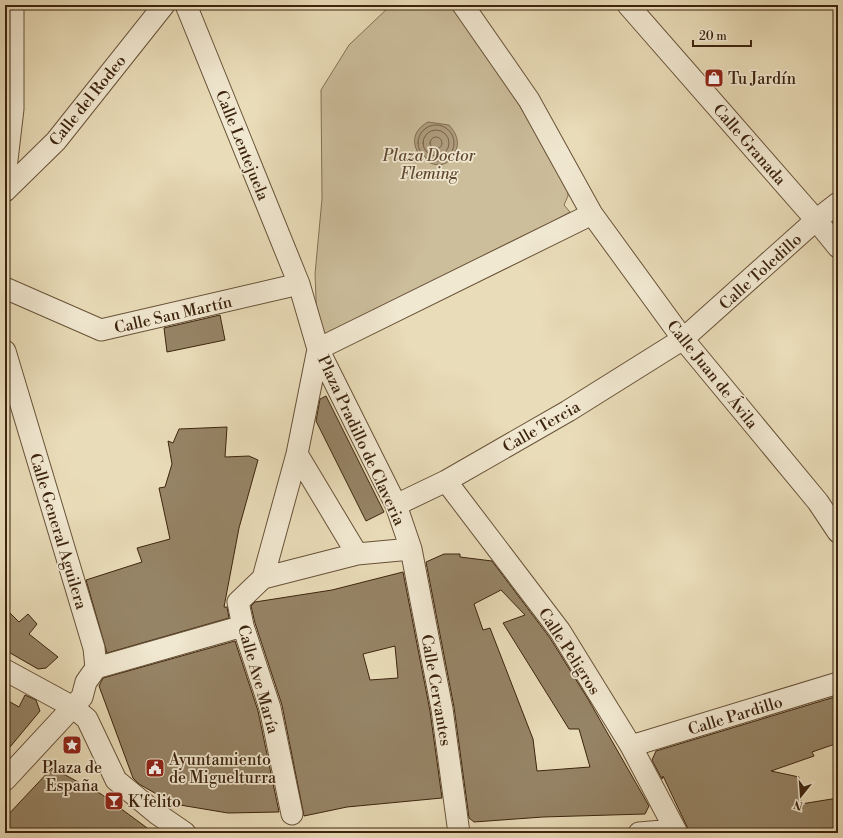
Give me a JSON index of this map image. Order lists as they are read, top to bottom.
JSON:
{
  "streets": {
    "street": [
      "Calle del Rodeo",
      "Calle Granada",
      "Calle Lentejuela",
      "Calle Toledillo",
      "Calle San Martín",
      "Calle Juan de Ávila",
      "Calle Tercia",
      "Plaza Pradillo de Claveria",
      "Calle General Aguilera",
      "Calle Peligros",
      "Calle Ave María",
      "Calle Cervantes",
      "Calle Pardillo"
    ]
  },
  "crossings": [
    ["Calle Granada", "Calle Toledillo"],
    ["Calle Lentejuela", "Calle San Martín"],
    ["Calle Lentejuela", "Plaza Pradillo de Claveria"],
    ["Calle Toledillo", "Calle Juan de Ávila"],
    ["Calle Toledillo", "Calle Tercia"],
    ["Calle San Martín", "Plaza Pradillo de Claveria"],
    ["Calle Juan de Ávila", "Calle Tercia"],
    ["Calle Tercia", "Plaza Pradillo de Claveria"],
    ["Calle Tercia", "Calle Peligros"],
    ["Plaza Pradillo de Claveria", "Calle Ave María"],
    ["Plaza Pradillo de Claveria", "Calle Cervantes"],
    ["Calle Peligros", "Calle Pardillo"]
  ],
  "parks": ["Plaza Doctor Fleming"],
  "places": {
    "shop": ["Tu Jardín"],
    "place": ["Plaza de España"],
    "public building": ["Ayuntamiento de Miguelturra"],
    "bar": ["K'felito"]
  },
  "scale_bar": "20 m",
  "north": "bottom"
}
